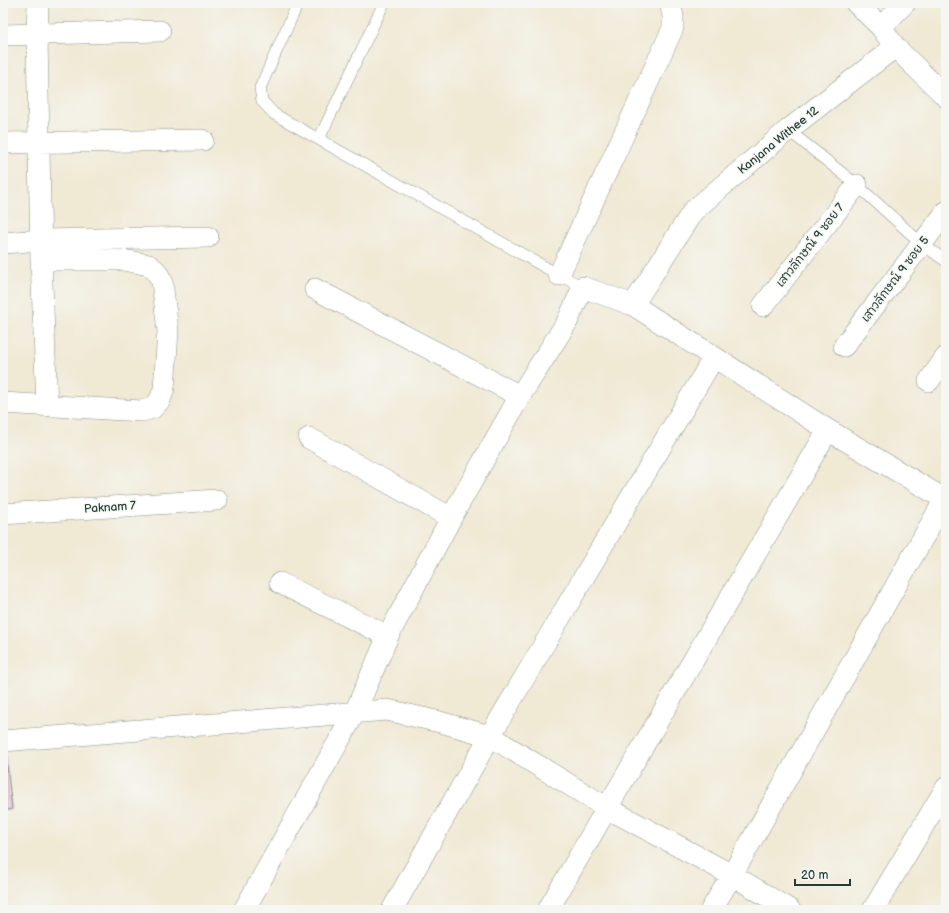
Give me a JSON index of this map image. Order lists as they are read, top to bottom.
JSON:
{
  "streets": {
    "street": [
      "Kanjana Withee 12",
      "เสาวลักษณ์ 9 ซอย 7",
      "เสาวลักษณ์ 9 ซอย 5",
      "Paknam 7"
    ]
  },
  "scale_bar": "20 m"
}
